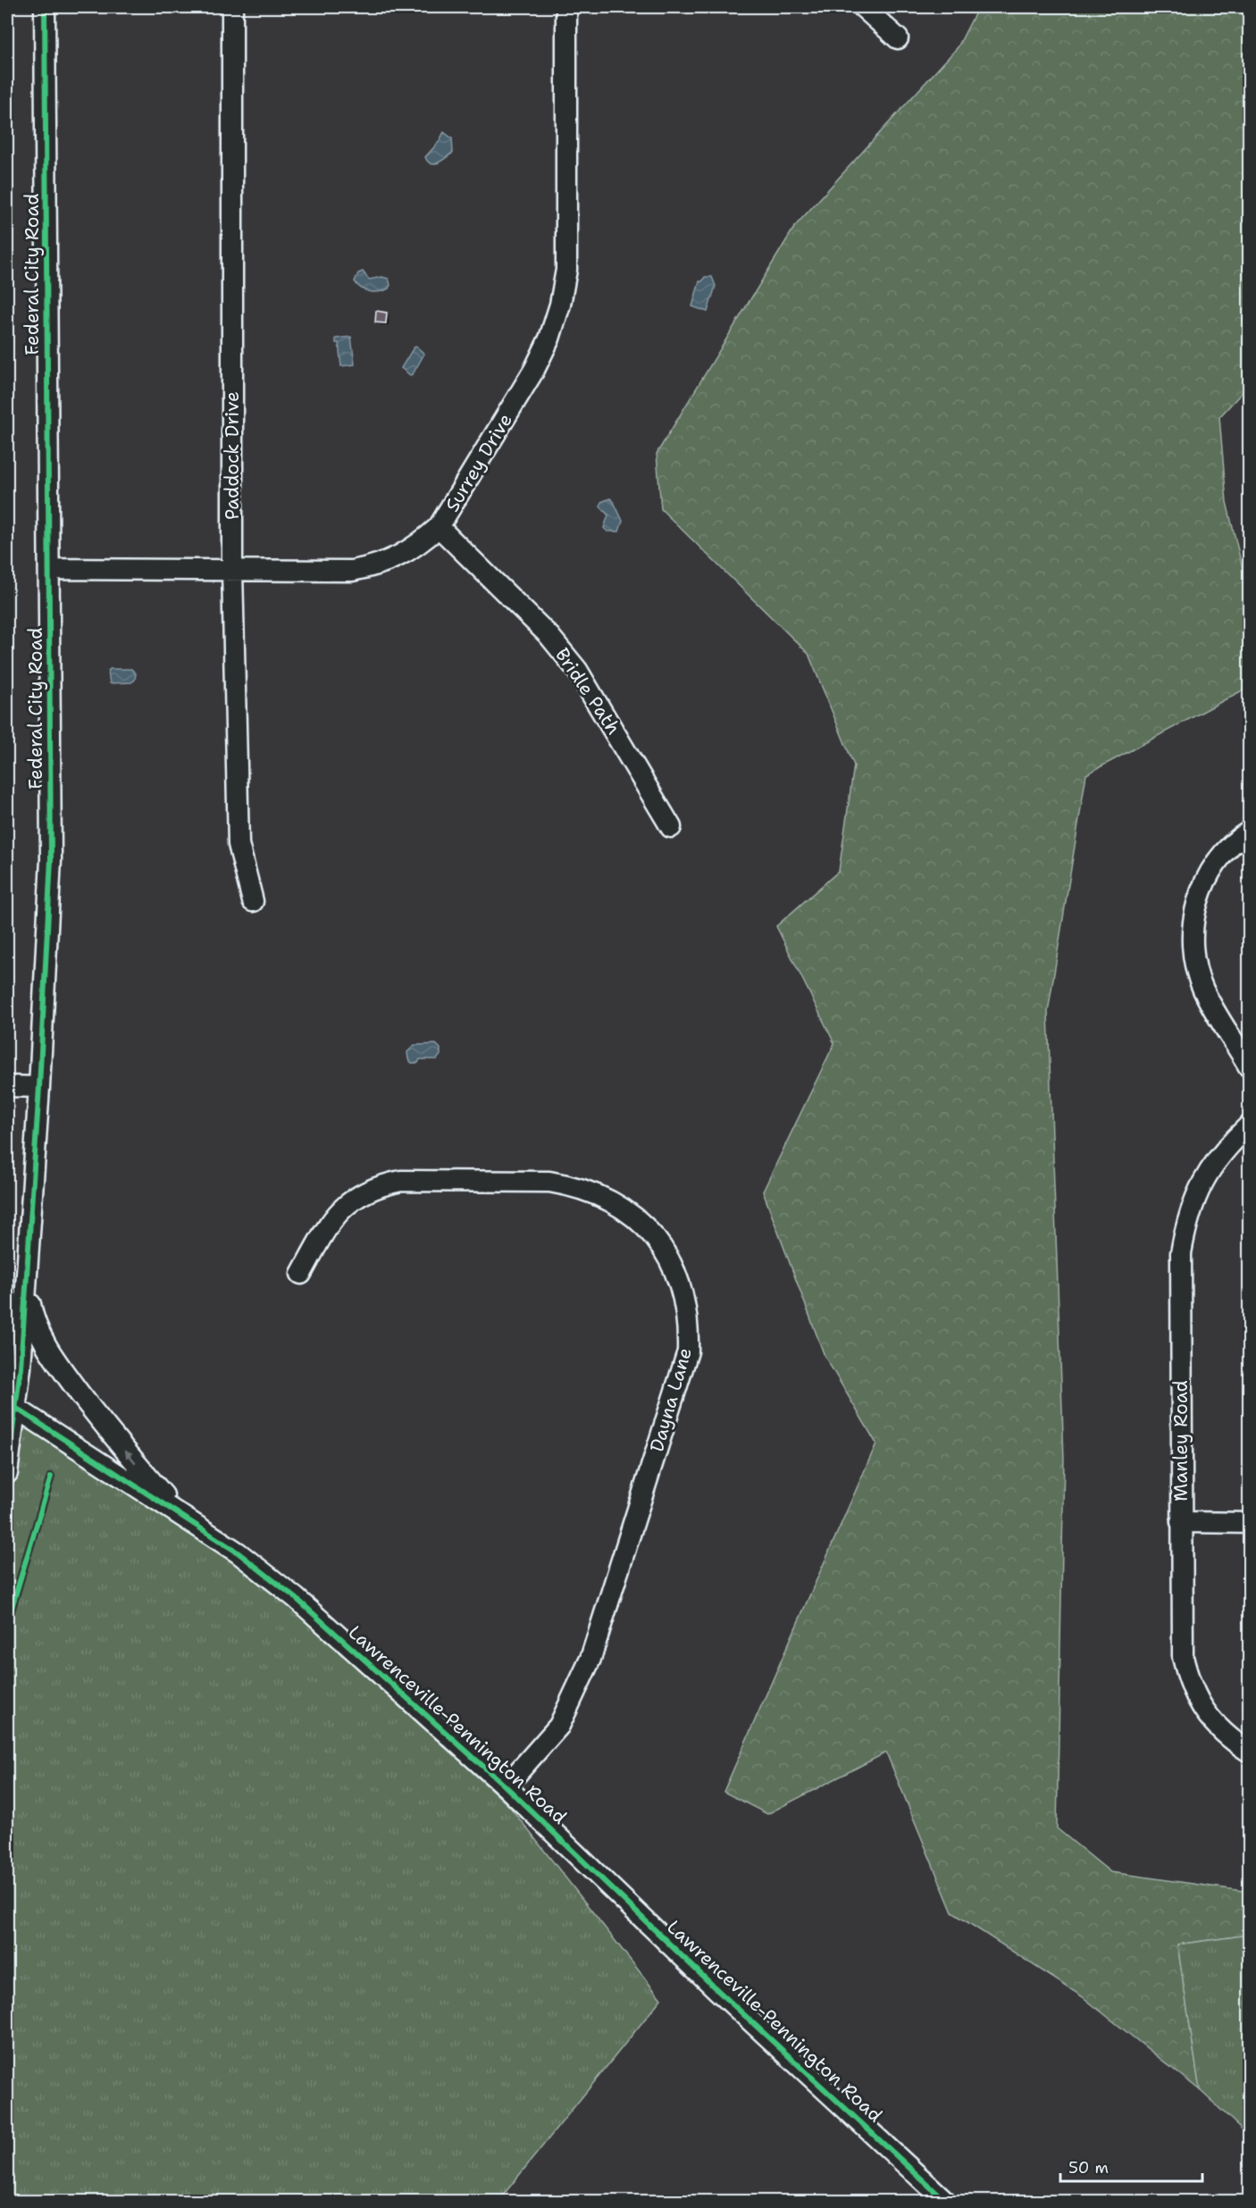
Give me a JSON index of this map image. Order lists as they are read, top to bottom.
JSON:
{
  "streets": {
    "street": [
      "Federal City Road",
      "Paddock Drive",
      "Surrey Drive",
      "Bridle Path",
      "Dayna Lane",
      "Manley Road",
      "Lawrenceville-Pennington Road"
    ]
  },
  "crossings": [
    ["Federal City Road", "Surrey Drive"],
    ["Federal City Road", "Lawrenceville-Pennington Road"],
    ["Paddock Drive", "Surrey Drive"],
    ["Surrey Drive", "Bridle Path"],
    ["Dayna Lane", "Lawrenceville-Pennington Road"]
  ],
  "scale_bar": "50 m"
}
